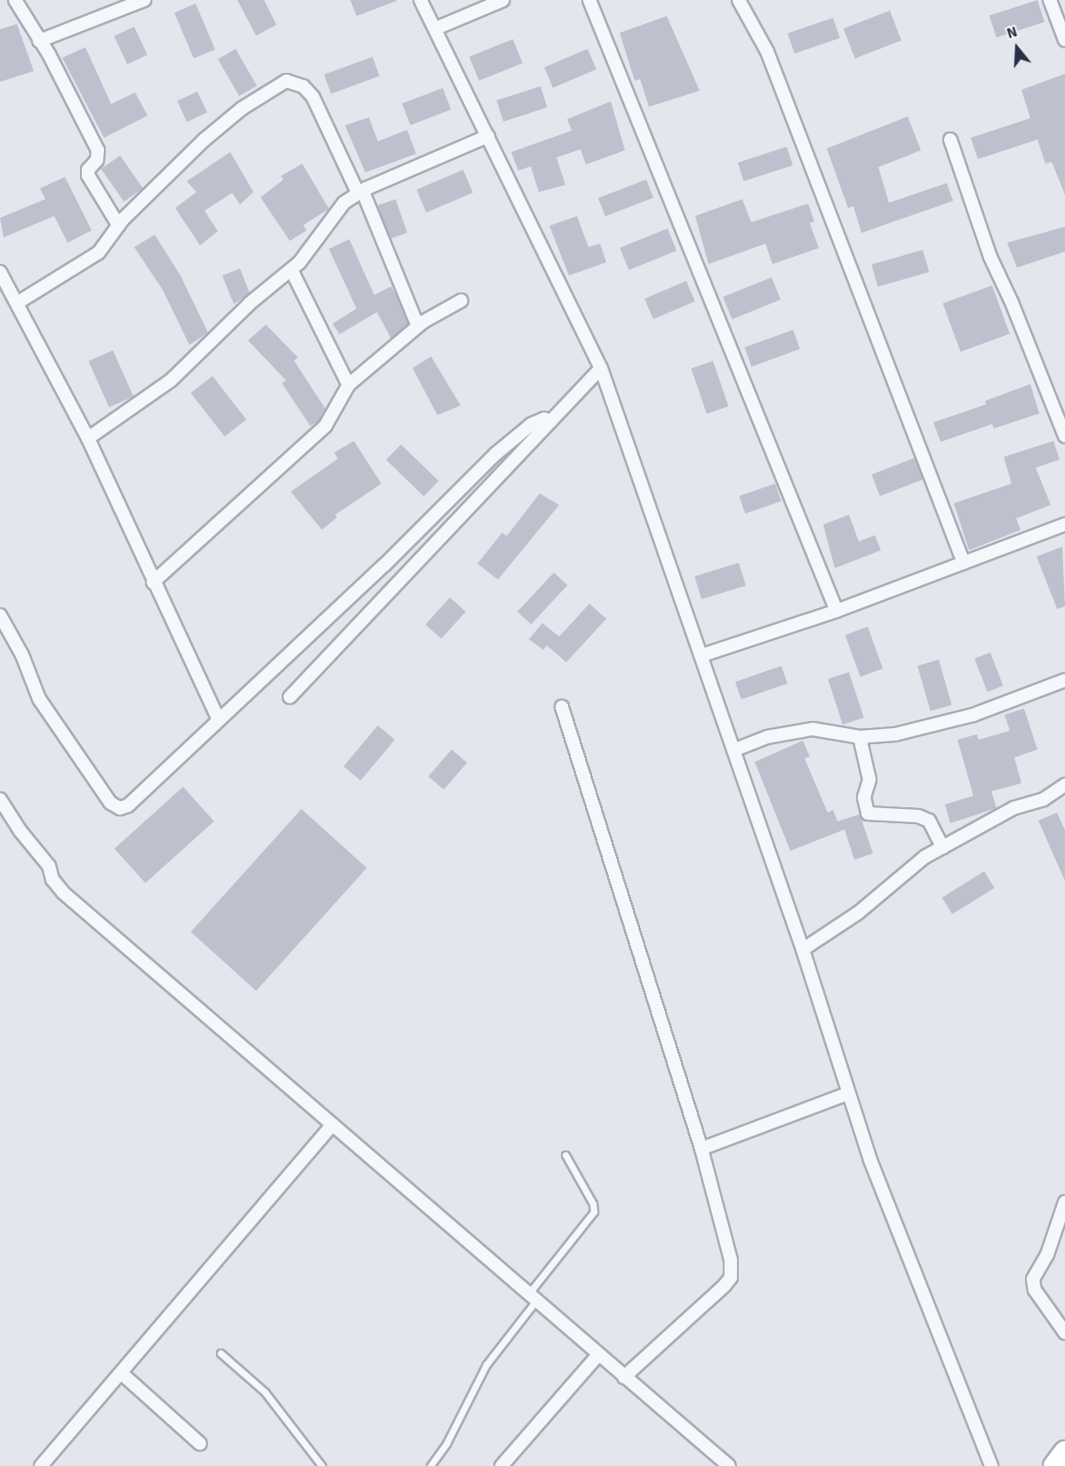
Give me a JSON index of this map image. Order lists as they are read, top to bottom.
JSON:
{
  "north": "top"
}
